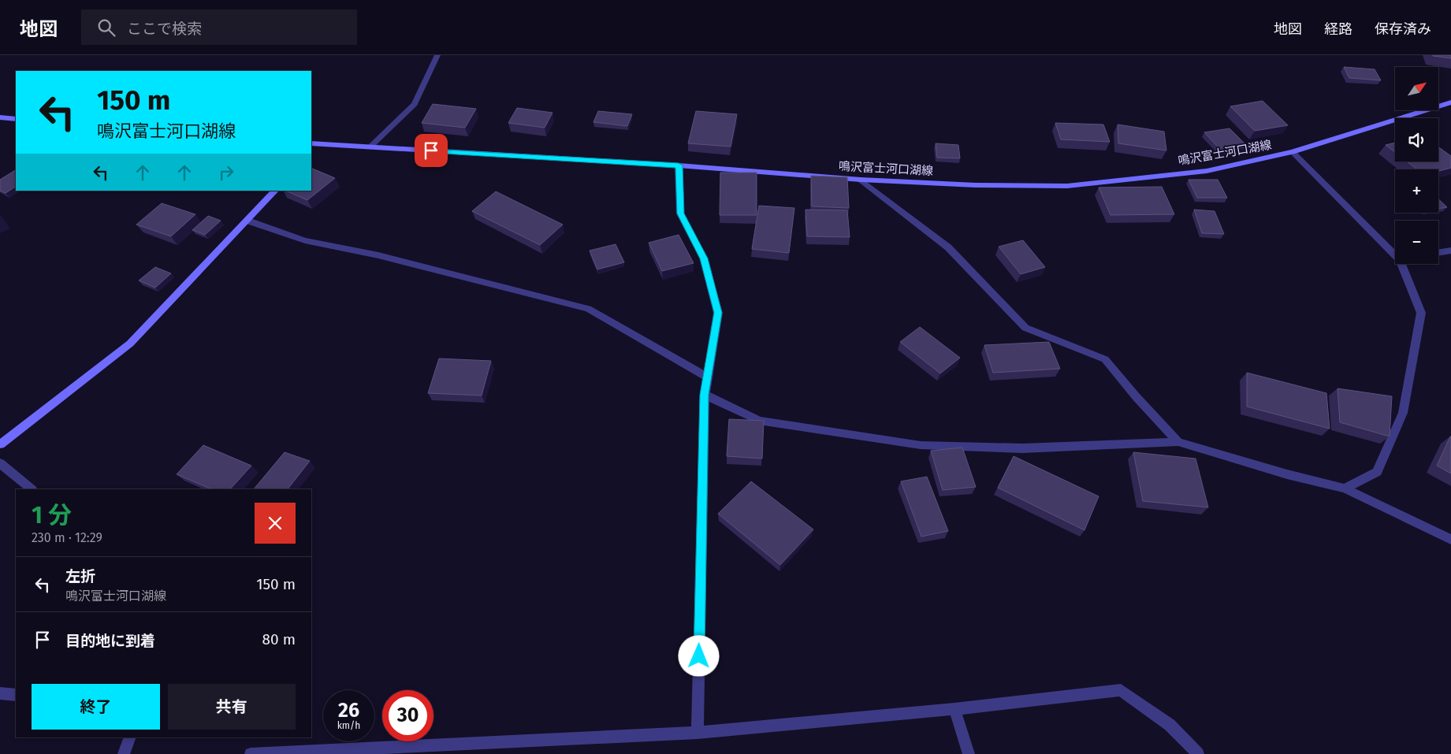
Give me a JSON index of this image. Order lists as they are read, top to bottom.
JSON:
{
  "streets": {
    "main road": ["鳴沢富士河口湖線"]
  },
  "north": "top right",
  "page": {
    "header": "地図",
    "search": "ここで検索",
    "nav": ["地図", "経路", "保存済み"],
    "map_buttons": ["+", "−"],
    "turn": ["150 m", "鳴沢富士河口湖線"],
    "heading": ["1 分", "230 m · 12:29"],
    "list": [
      {
        "name": "左折",
        "note": "鳴沢富士河口湖線",
        "value": "150 m"
      },
      {
        "name": "目的地に到着",
        "value": "80 m"
      }
    ],
    "buttons": ["終了", "共有"],
    "speed": "26 km/h",
    "limit": "30"
  }
}
